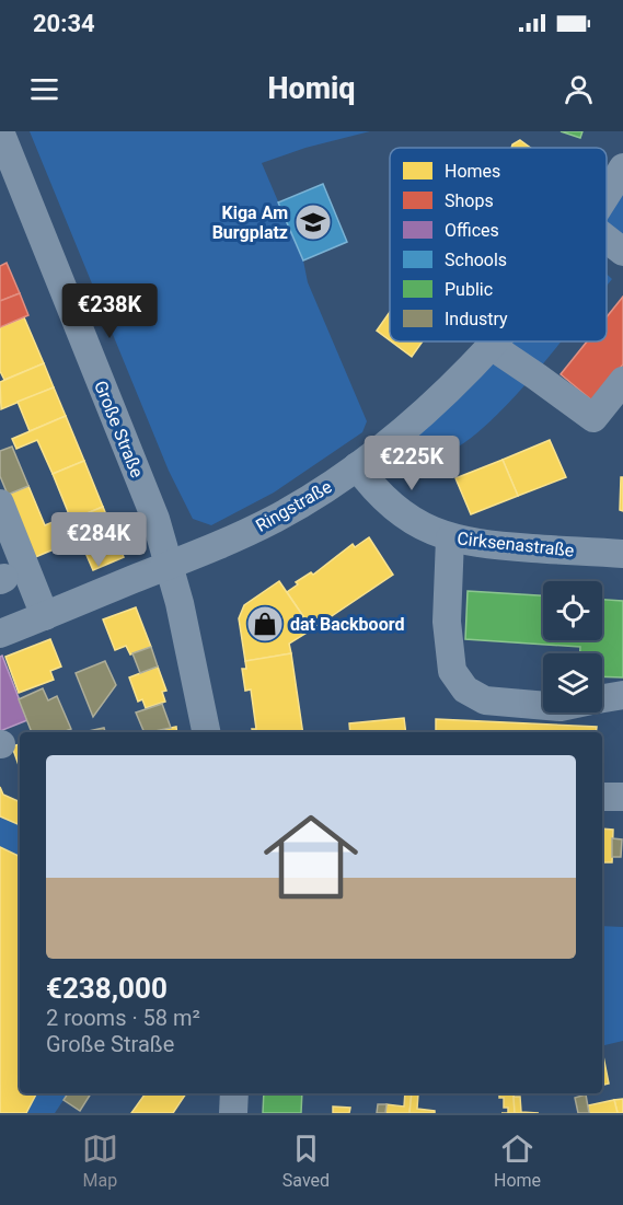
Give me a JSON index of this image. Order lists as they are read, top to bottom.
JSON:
{
  "streets": {
    "street": ["Große Straße", "Ringstraße", "Cirksenastraße"]
  },
  "crossings": [
    ["Große Straße", "Ringstraße"],
    ["Ringstraße", "Cirksenastraße"]
  ],
  "places": {
    "school or university": ["Kiga Am Burgplatz"],
    "shop": ["dat Backboord"]
  },
  "legend": [
    "Homes",
    "Shops",
    "Offices",
    "Schools",
    "Public",
    "Industry"
  ],
  "page": {
    "status": "20:34",
    "header": "Homiq",
    "price": ["€238K", "€225K", "€284K"],
    "list": [
      {
        "name": "€238,000",
        "note": "2 rooms · 58 m² · Große Straße"
      }
    ],
    "tabs": ["Map", "Saved", "Home"]
  }
}
